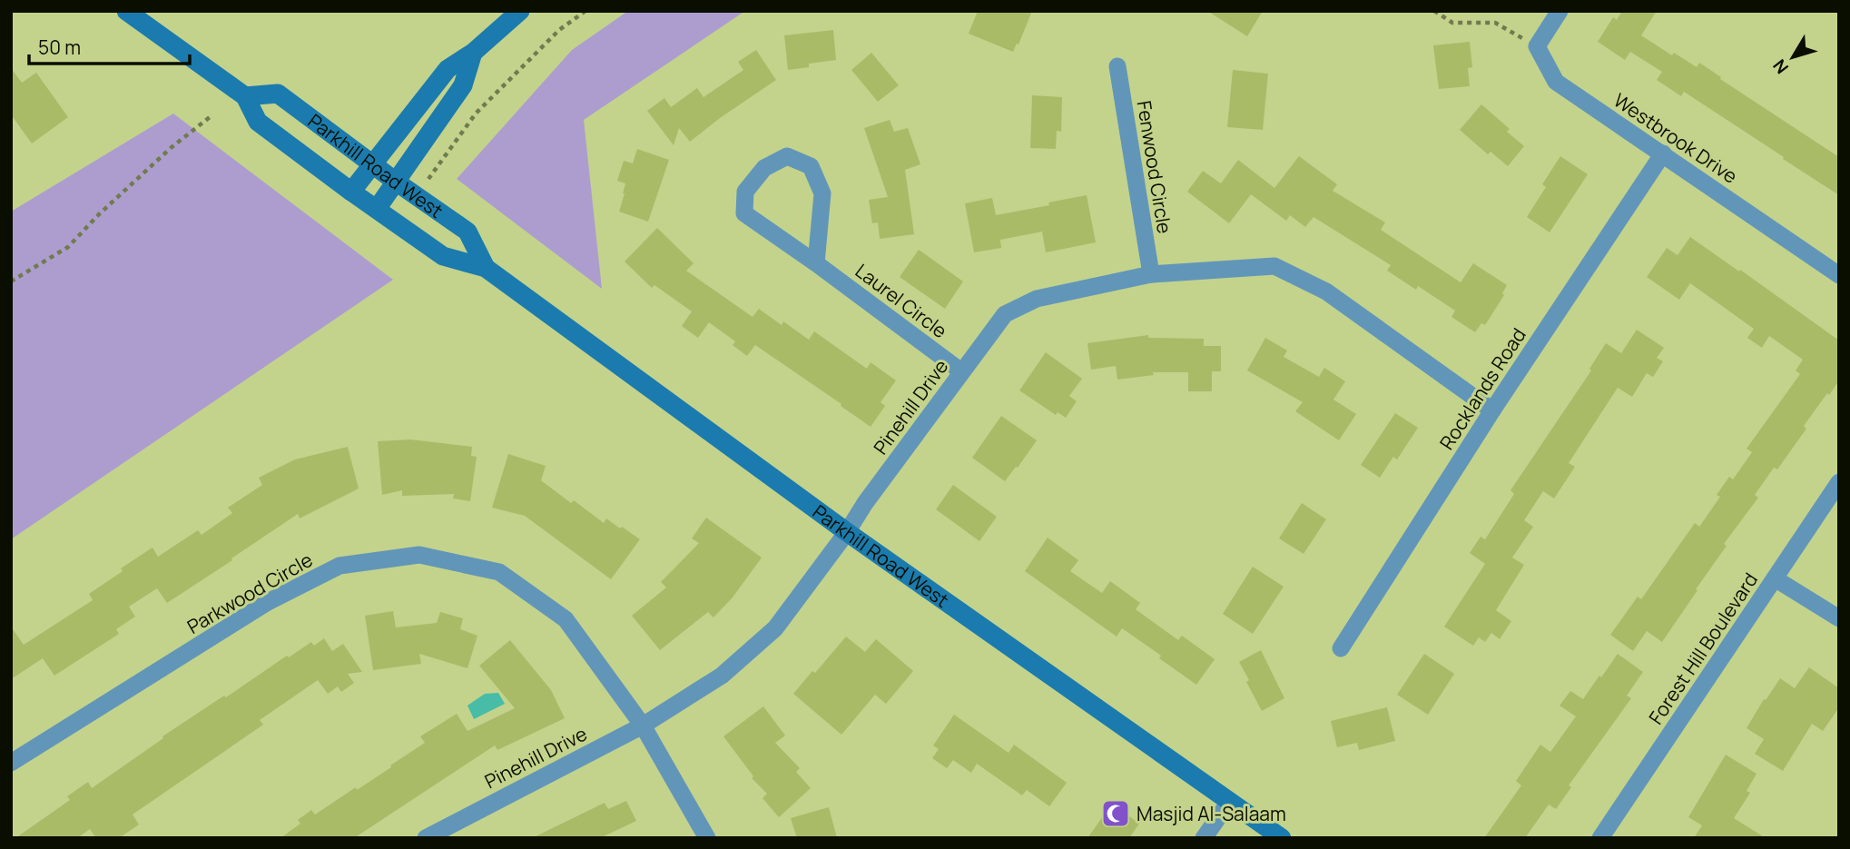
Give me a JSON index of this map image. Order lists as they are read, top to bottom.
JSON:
{
  "streets": {
    "main road": ["Parkhill Road West"],
    "street": [
      "Westbrook Drive",
      "Fenwood Circle",
      "Laurel Circle",
      "Rocklands Road",
      "Pinehill Drive",
      "Parkwood Circle",
      "Forest Hill Boulevard"
    ]
  },
  "crossings": [
    ["Westbrook Drive", "Rocklands Road"],
    ["Parkhill Road West", "Pinehill Drive"],
    ["Fenwood Circle", "Pinehill Drive"],
    ["Laurel Circle", "Pinehill Drive"],
    ["Rocklands Road", "Pinehill Drive"],
    ["Pinehill Drive", "Parkwood Circle"]
  ],
  "places": {
    "mosque": ["Masjid Al-Salaam"]
  },
  "scale_bar": "50 m",
  "north": "bottom left"
}
